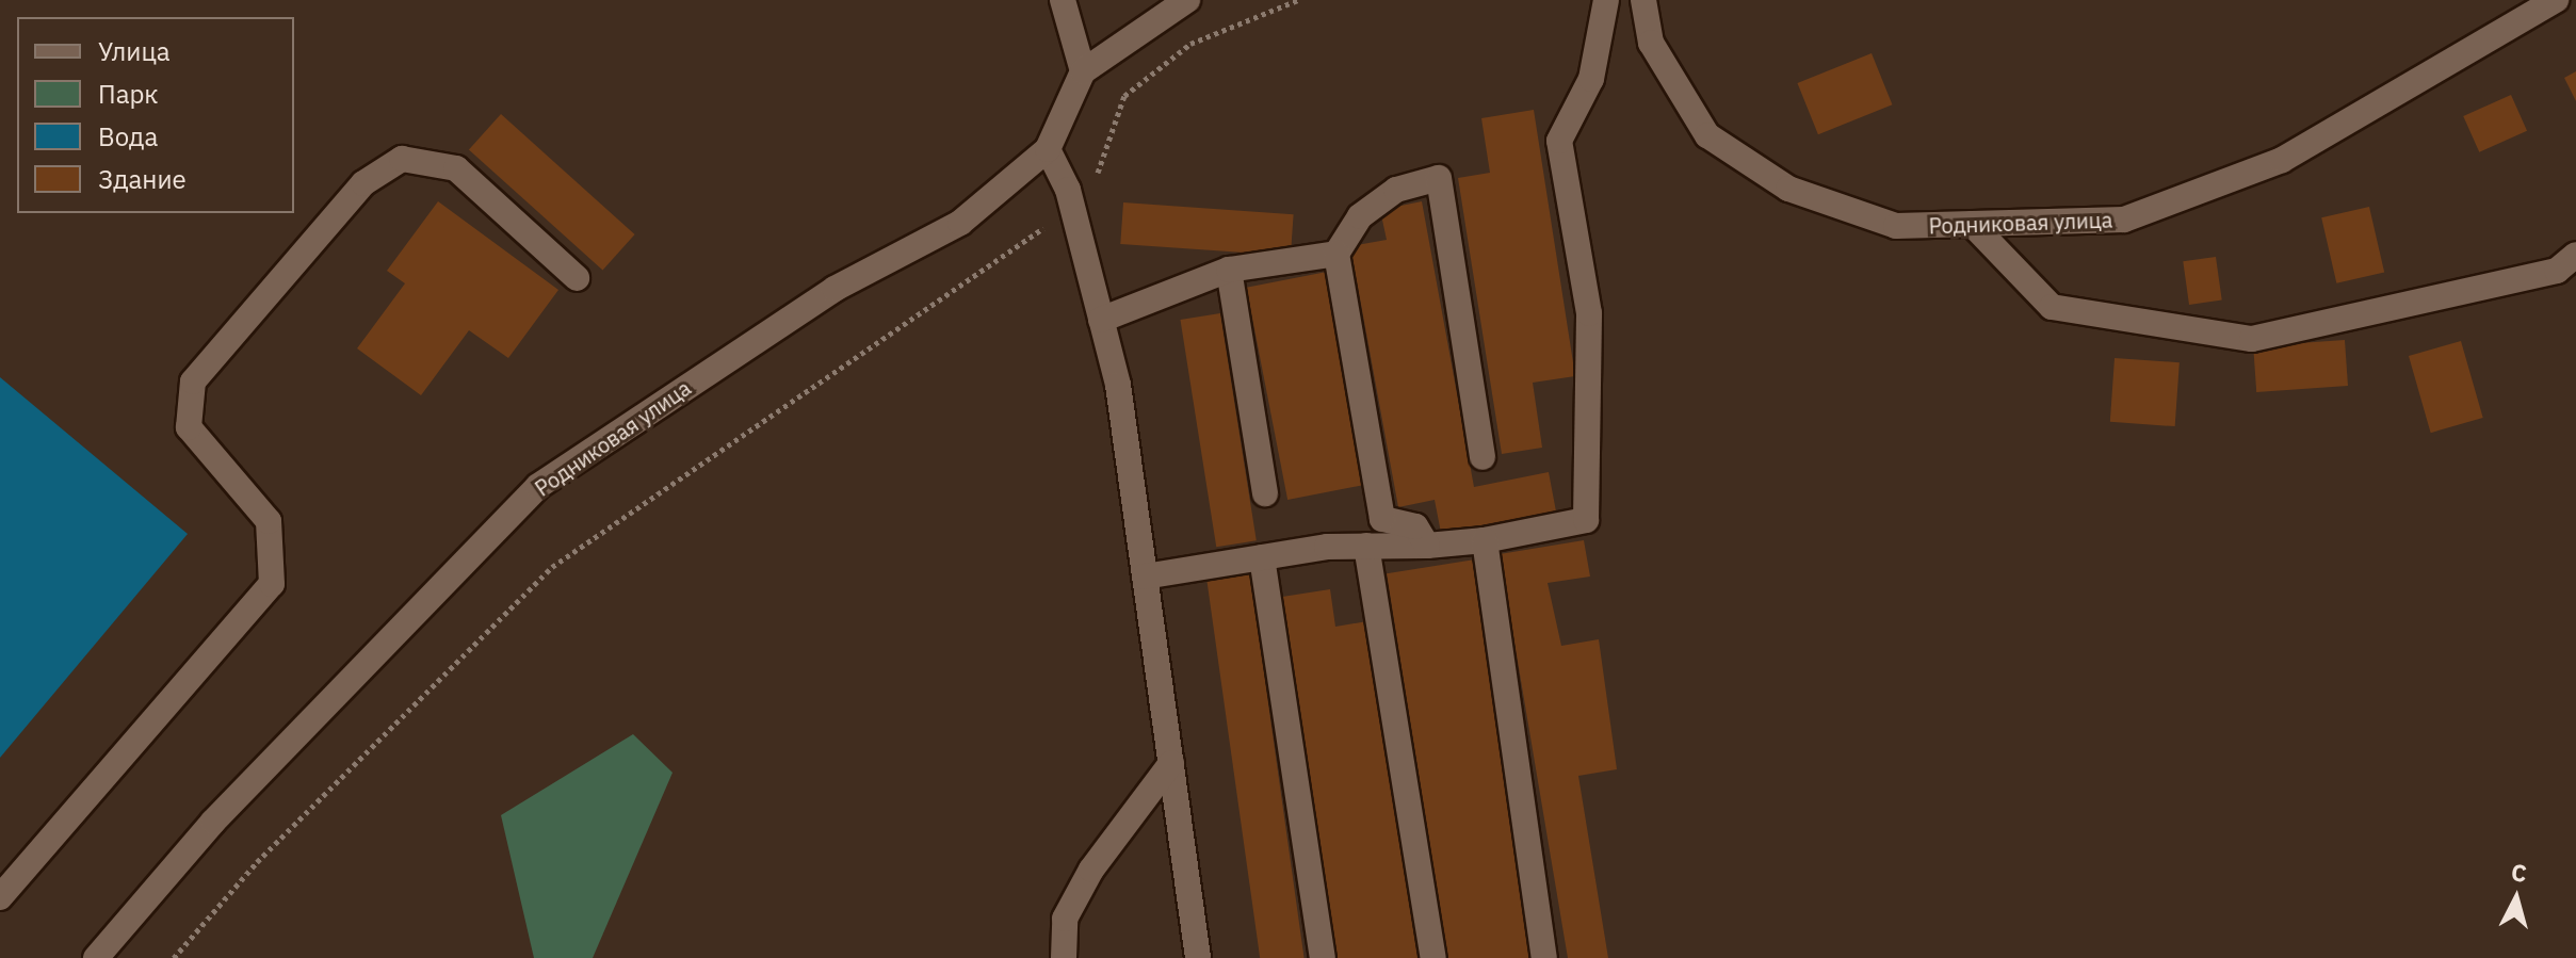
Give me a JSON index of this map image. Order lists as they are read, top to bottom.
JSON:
{
  "streets": {
    "street": ["Родниковая улица"]
  },
  "legend": [
    "Улица",
    "Парк",
    "Вода",
    "Здание"
  ],
  "north": "top"
}
